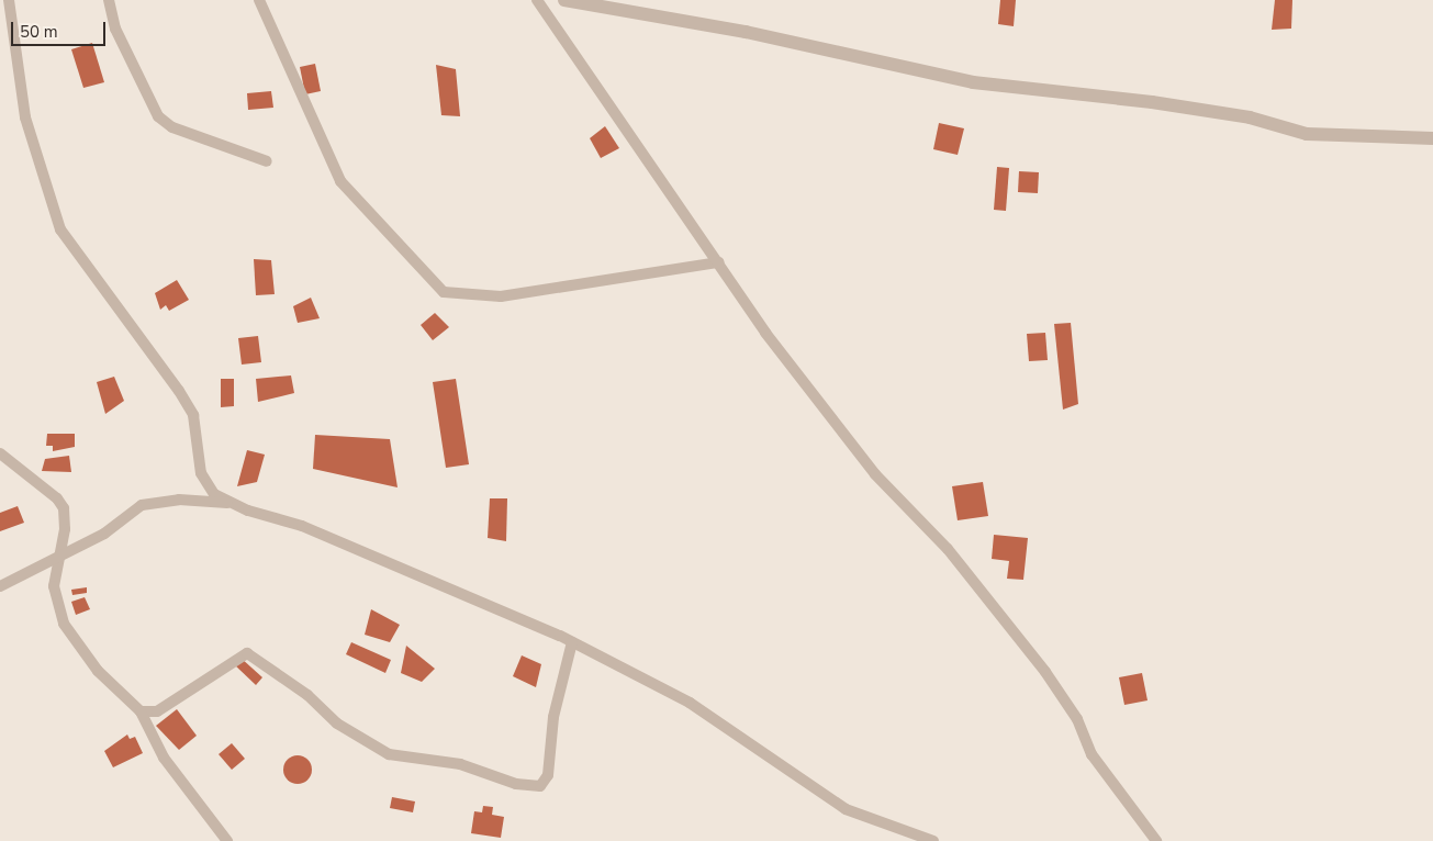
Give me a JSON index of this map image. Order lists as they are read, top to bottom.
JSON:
{
  "scale_bar": "50 m"
}
